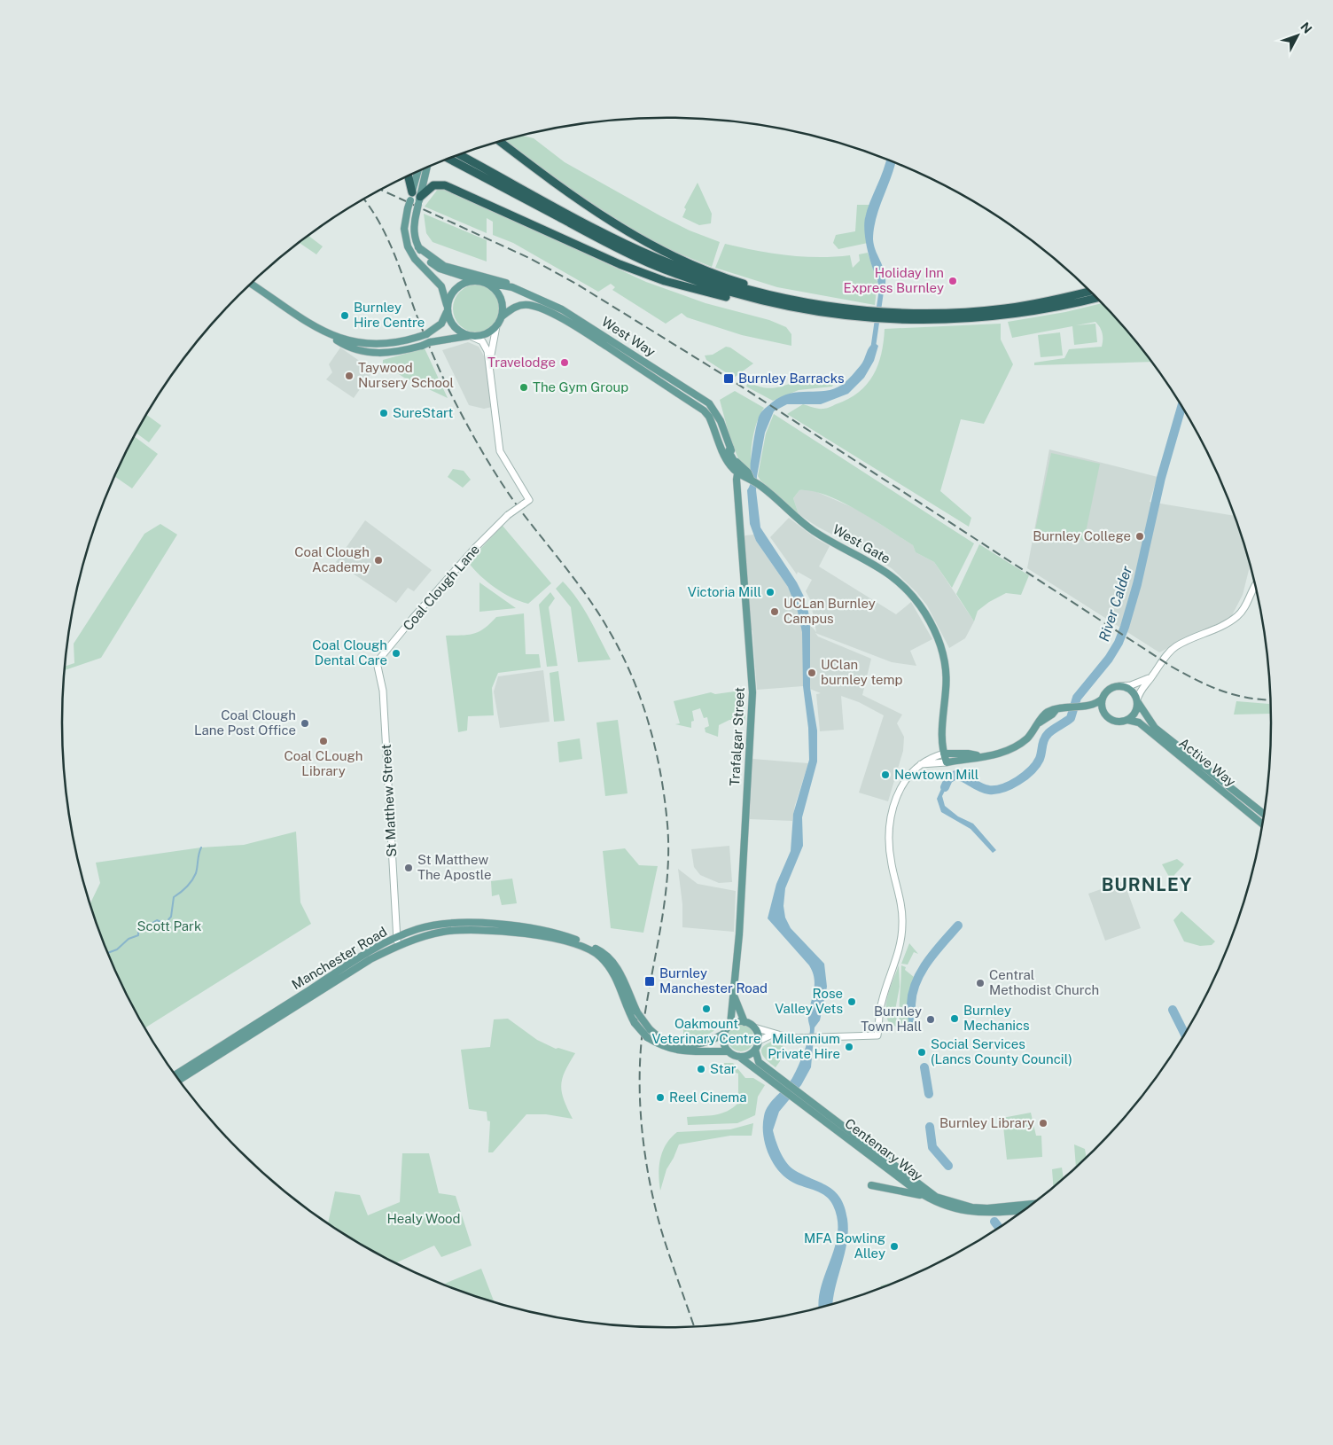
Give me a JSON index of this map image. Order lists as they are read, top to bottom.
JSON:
{
  "streets": {
    "main road": [
      "West Way",
      "West Gate",
      "Coal Clough Lane",
      "Trafalgar Street",
      "Active Way",
      "St Matthew Street",
      "Manchester Road",
      "Centenary Way"
    ]
  },
  "crossings": [
    ["West Way", "West Gate"],
    ["West Way", "Trafalgar Street"],
    ["Coal Clough Lane", "St Matthew Street"],
    ["Trafalgar Street", "Manchester Road"],
    ["Trafalgar Street", "Centenary Way"],
    ["St Matthew Street", "Manchester Road"],
    ["Manchester Road", "Centenary Way"]
  ],
  "districts": ["BURNLEY"],
  "water": ["River Calder"],
  "parks": ["Scott Park", "Healy Wood"],
  "places": {
    "other": [
      "Holiday Inn Express Burnley",
      "Burnley Hire Centre",
      "Travelodge",
      "Taywood Nursery School",
      "The Gym Group",
      "SureStart",
      "Burnley College",
      "Coal Clough Academy",
      "Victoria Mill",
      "UCLan Burnley Campus",
      "Coal Clough Dental Care",
      "UClan burnley temp",
      "Coal Clough Lane Post Office",
      "Coal CLough Library",
      "Newtown Mill",
      "St Matthew The Apostle",
      "Central Methodist Church",
      "Rose Valley Vets",
      "Oakmount Veterinary Centre",
      "Burnley Mechanics",
      "Burnley Town Hall",
      "Millennium Private Hire",
      "Social Services (Lancs County Council)",
      "Star",
      "Reel Cinema",
      "Burnley Library",
      "MFA Bowling Alley"
    ],
    "transit": ["Burnley Barracks", "Burnley Manchester Road"]
  },
  "north": "top right"
}
